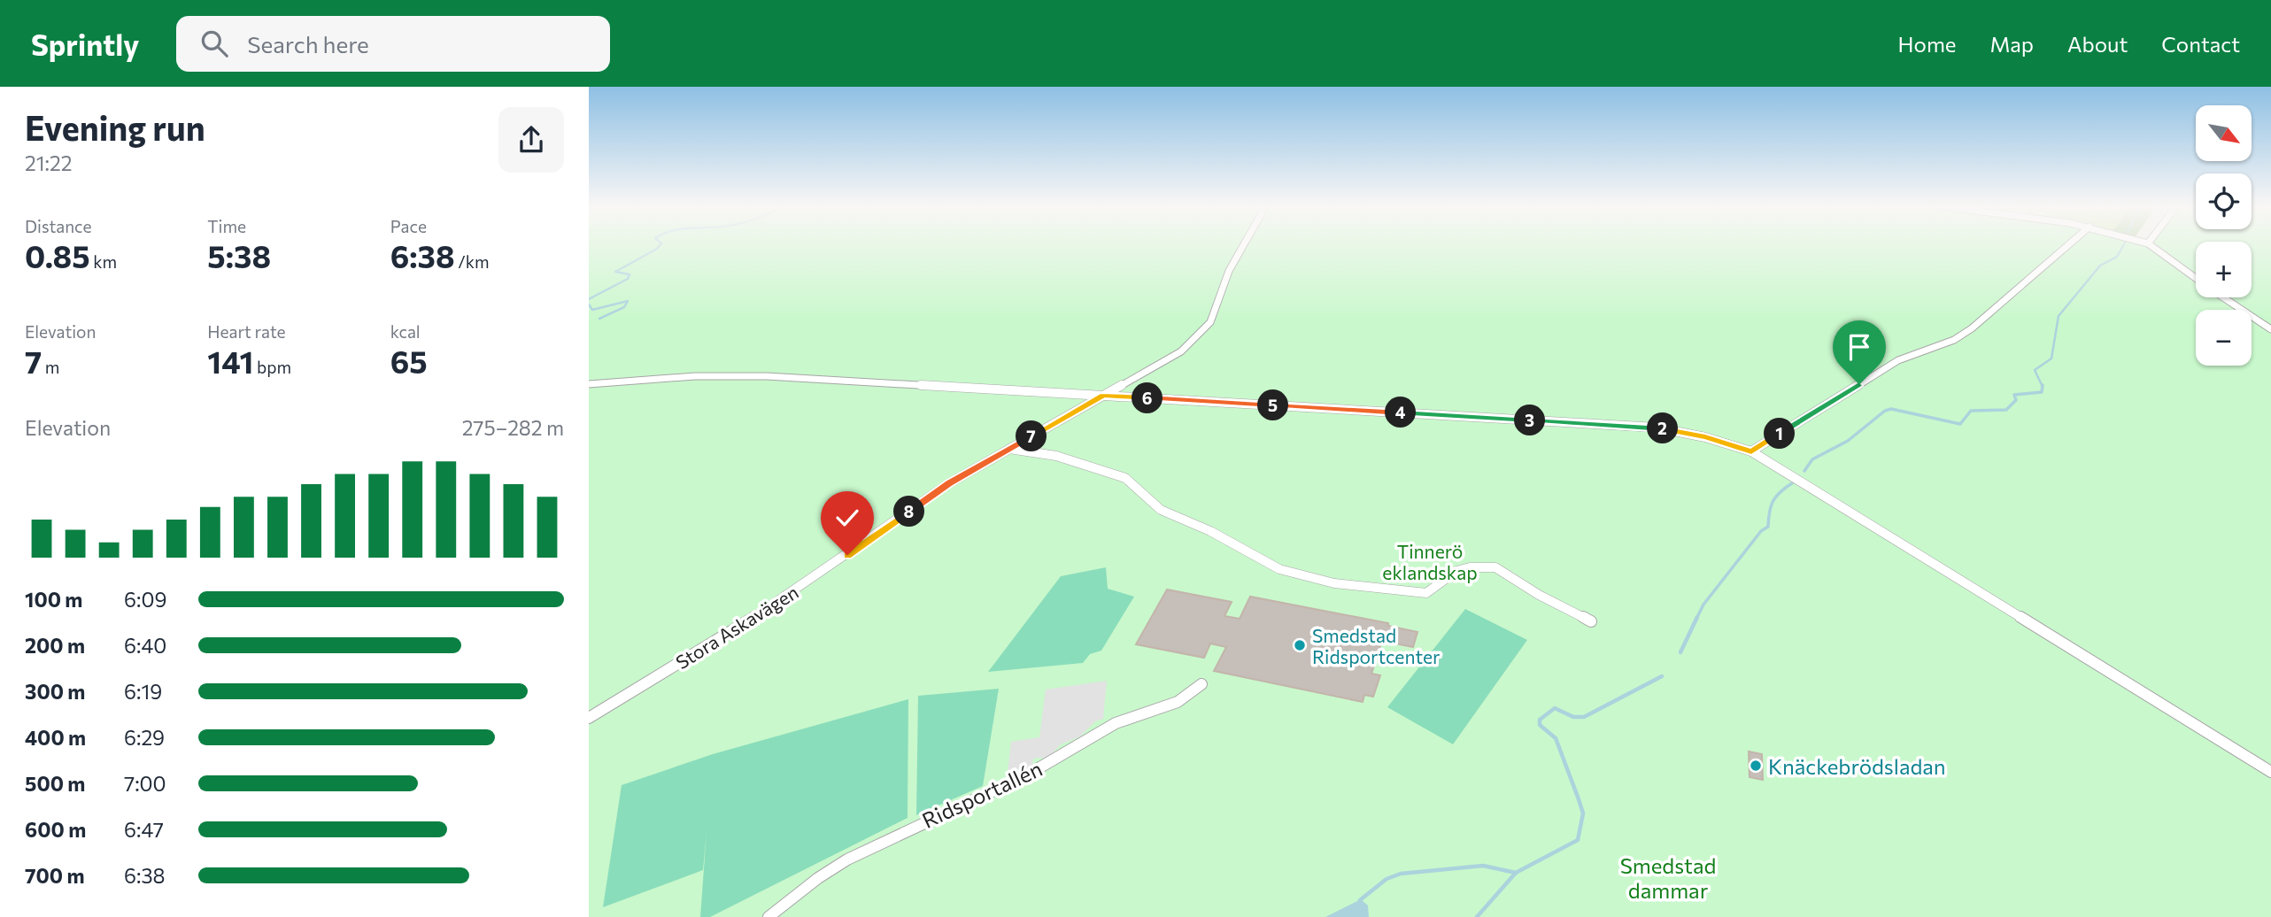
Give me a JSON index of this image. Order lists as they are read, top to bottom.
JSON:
{
  "streets": {
    "street": ["Stora Askavägen", "Ridsportallén"]
  },
  "parks": ["Tinnerö eklandskap", "Smedstad dammar"],
  "places": ["Smedstad Ridsportcenter", "Knäckebrödsladan"],
  "north": "bottom right",
  "page": {
    "header": "Sprintly",
    "search": "Search here",
    "nav": [
      "Home",
      "Map",
      "About",
      "Contact"
    ],
    "heading": ["Evening run", "21:22"],
    "map_buttons": ["+", "−"],
    "stats": [
      ["Distance", "0.85 km"],
      ["Time", "5:38"],
      ["Pace", "6:38 /km"],
      ["Elevation", "7 m"],
      ["Heart rate", "141 bpm"],
      ["kcal", "65"]
    ],
    "pins": [
      "6",
      "5",
      "4",
      "3",
      "2",
      "1",
      "7",
      "8"
    ],
    "chart": ["Elevation", "275–282 m"],
    "list": [
      {
        "name": "100 m",
        "note": "6:09"
      },
      {
        "name": "200 m",
        "note": "6:40"
      },
      {
        "name": "300 m",
        "note": "6:19"
      },
      {
        "name": "400 m",
        "note": "6:29"
      },
      {
        "name": "500 m",
        "note": "7:00"
      },
      {
        "name": "600 m",
        "note": "6:47"
      },
      {
        "name": "700 m",
        "note": "6:38"
      }
    ]
  }
}
